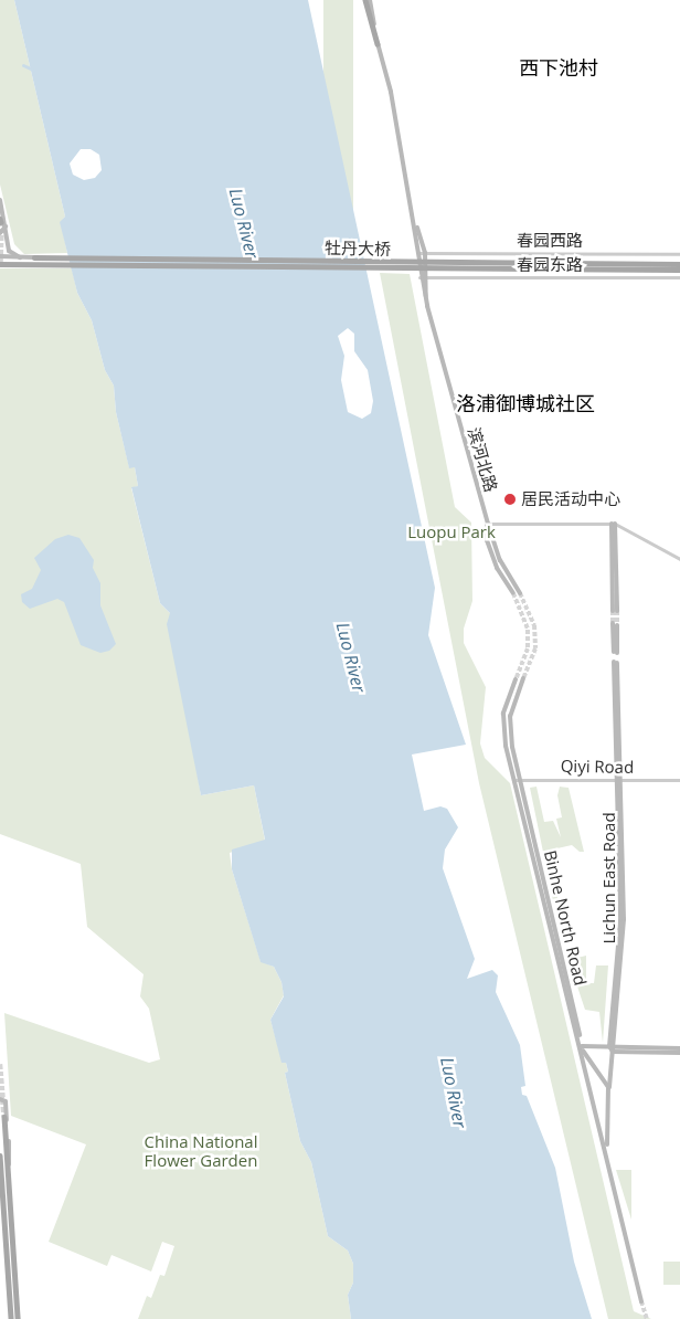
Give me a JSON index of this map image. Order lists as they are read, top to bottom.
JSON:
{
  "streets": {
    "main road": [
      "牡丹大桥",
      "滨河北路",
      "Lichun East Road",
      "Binhe North Road"
    ],
    "street": ["春园西路", "春园东路", "Qiyi Road"]
  },
  "crossings": [
    ["春园西路", "滨河北路"],
    ["春园东路", "滨河北路"],
    ["Qiyi Road", "Lichun East Road"],
    ["Qiyi Road", "Binhe North Road"],
    ["Lichun East Road", "Binhe North Road"]
  ],
  "districts": ["西下池村", "洛浦御博城社区"],
  "water": ["Luo River"],
  "parks": ["Luopu Park", "China National Flower Garden"],
  "places": ["居民活动中心"]
}
